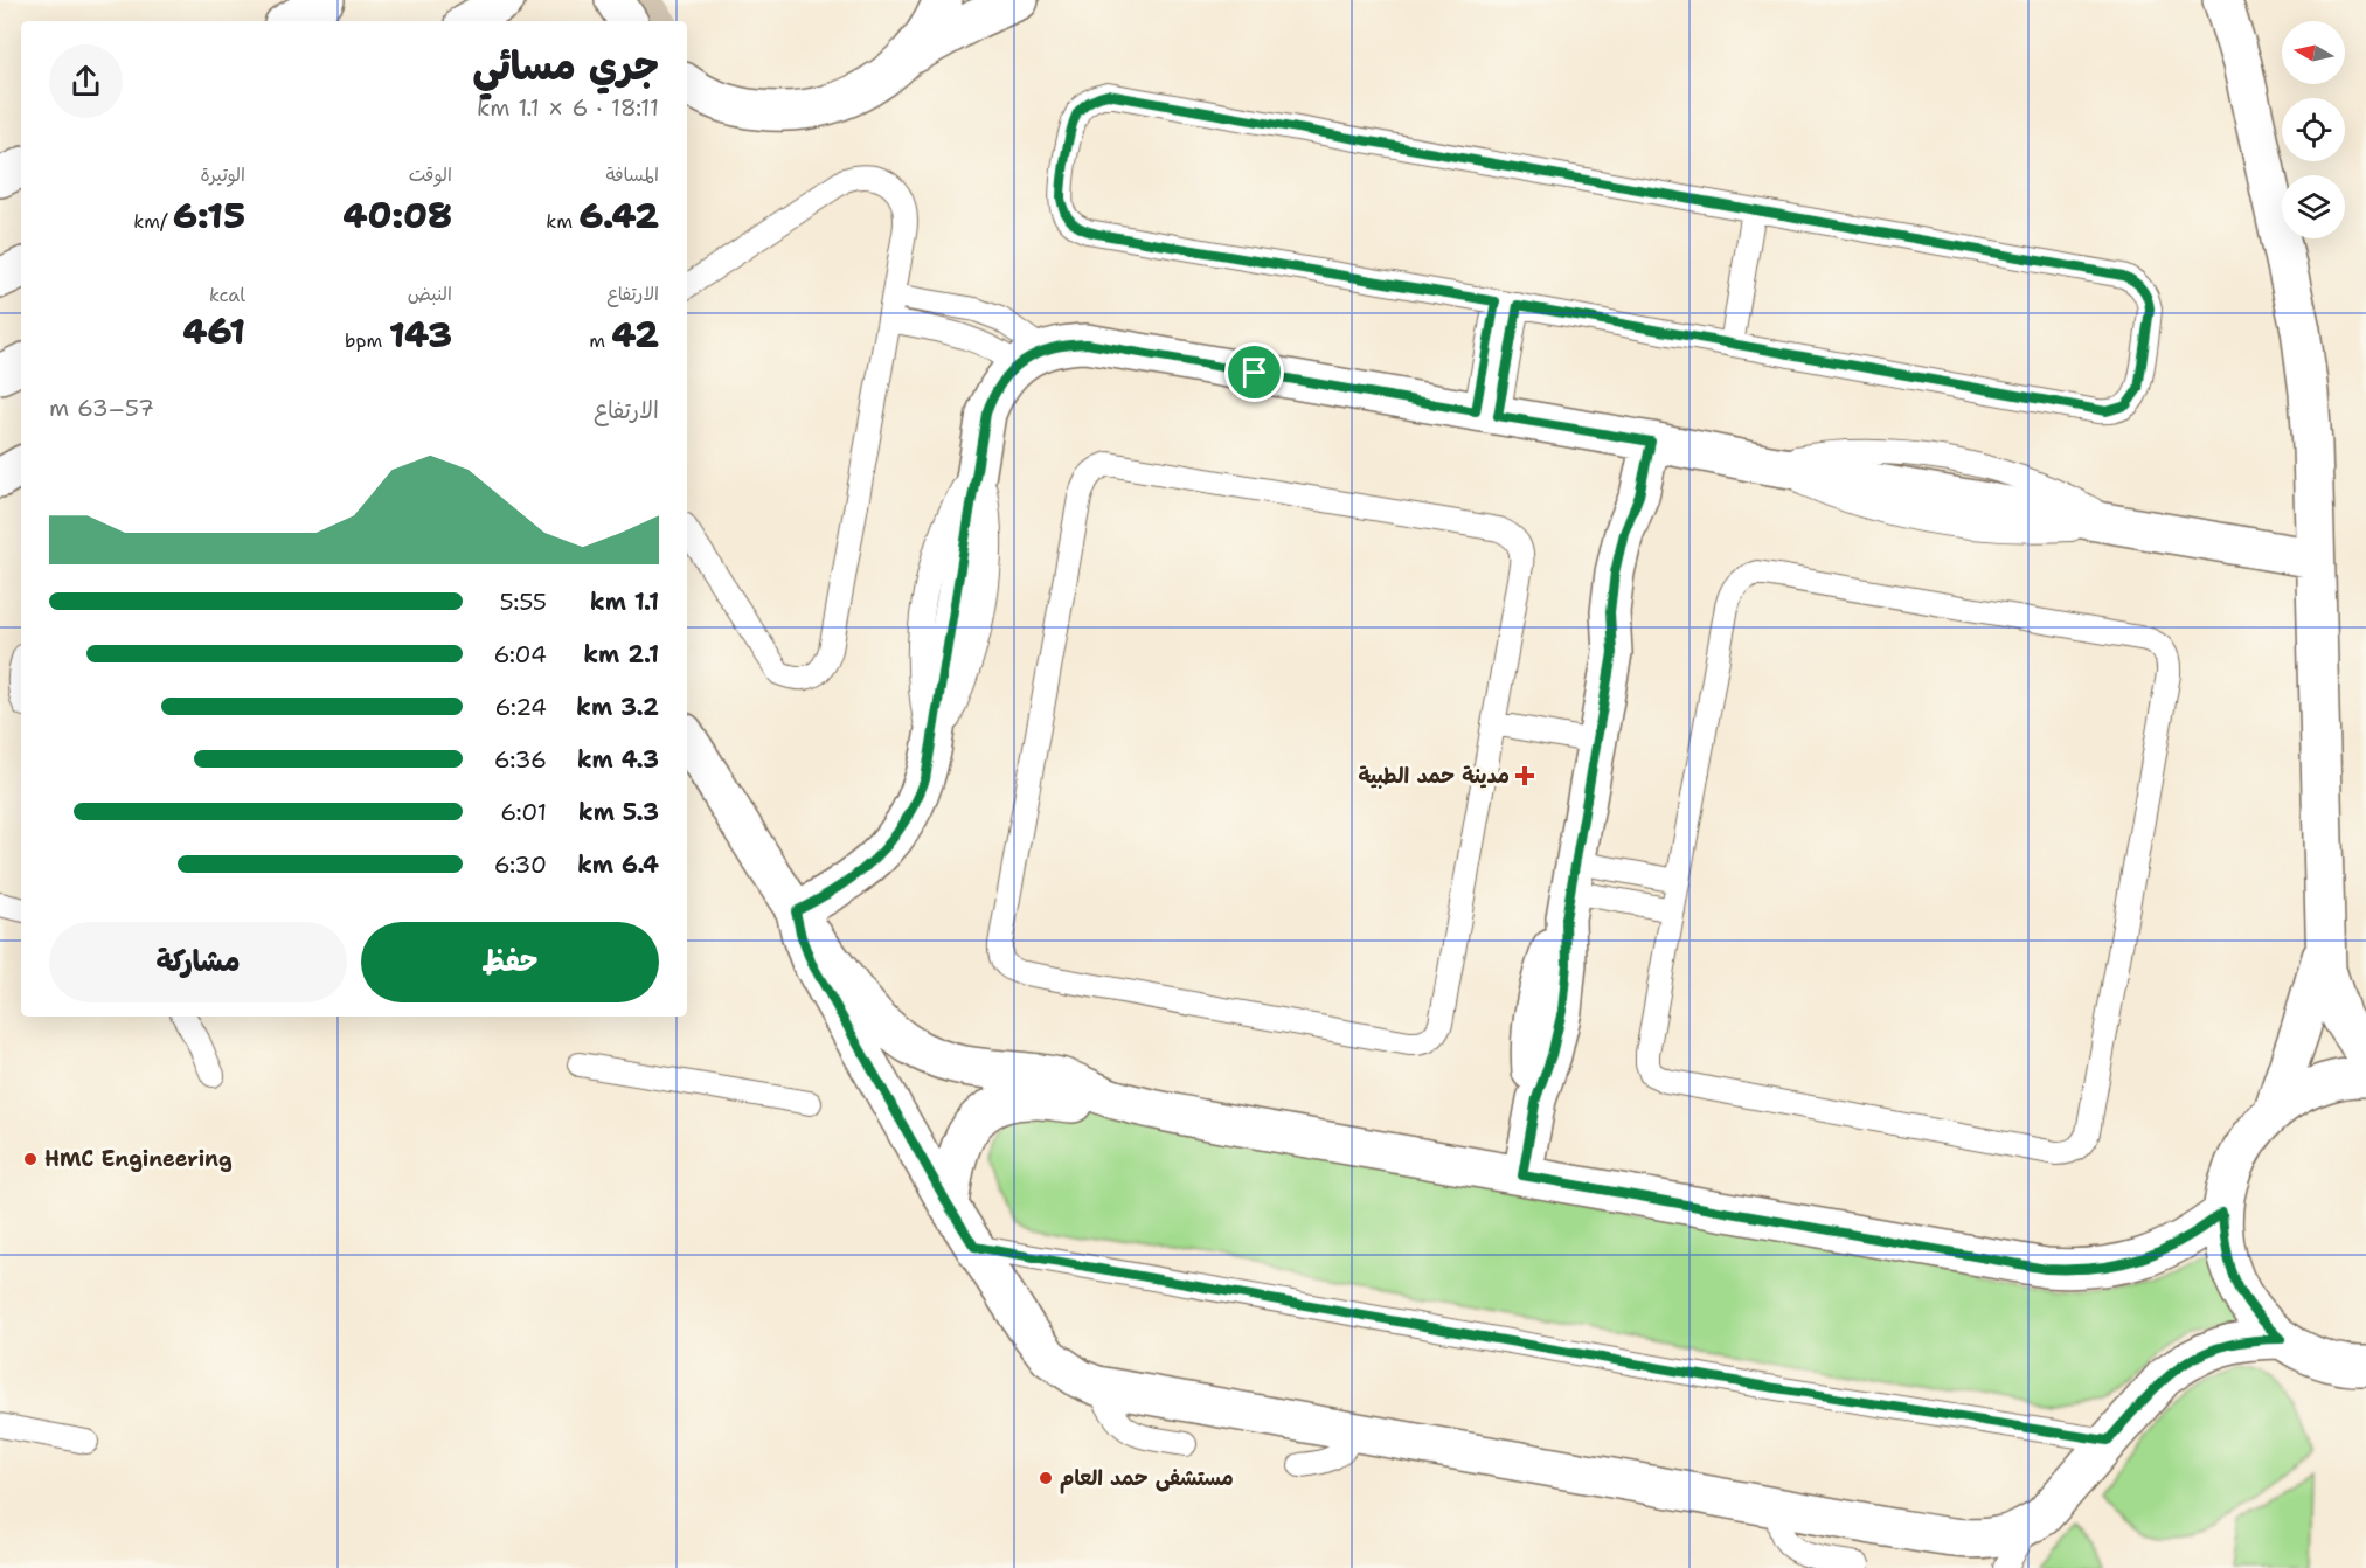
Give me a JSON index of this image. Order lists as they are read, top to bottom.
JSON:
{
  "places": {
    "health": ["مدينة حمد الطبية"],
    "other": ["HMC Engineering", "مستشفى حمد العام"]
  },
  "north": "left",
  "page": {
    "heading": ["جري مسائي", "18:11 · 6 × 1.1 km"],
    "stats": [
      ["المسافة", "6.42 km"],
      ["الوقت", "40:08"],
      ["الوتيرة", "6:15 /km"],
      ["الارتفاع", "42 m"],
      ["النبض", "143 bpm"],
      ["kcal", "461"]
    ],
    "chart": ["الارتفاع", "57–63 m"],
    "list": [
      {
        "name": "1.1 km",
        "note": "5:55"
      },
      {
        "name": "2.1 km",
        "note": "6:04"
      },
      {
        "name": "3.2 km",
        "note": "6:24"
      },
      {
        "name": "4.3 km",
        "note": "6:36"
      },
      {
        "name": "5.3 km",
        "note": "6:01"
      },
      {
        "name": "6.4 km",
        "note": "6:30"
      }
    ],
    "buttons": ["حفظ", "مشاركة"]
  }
}
